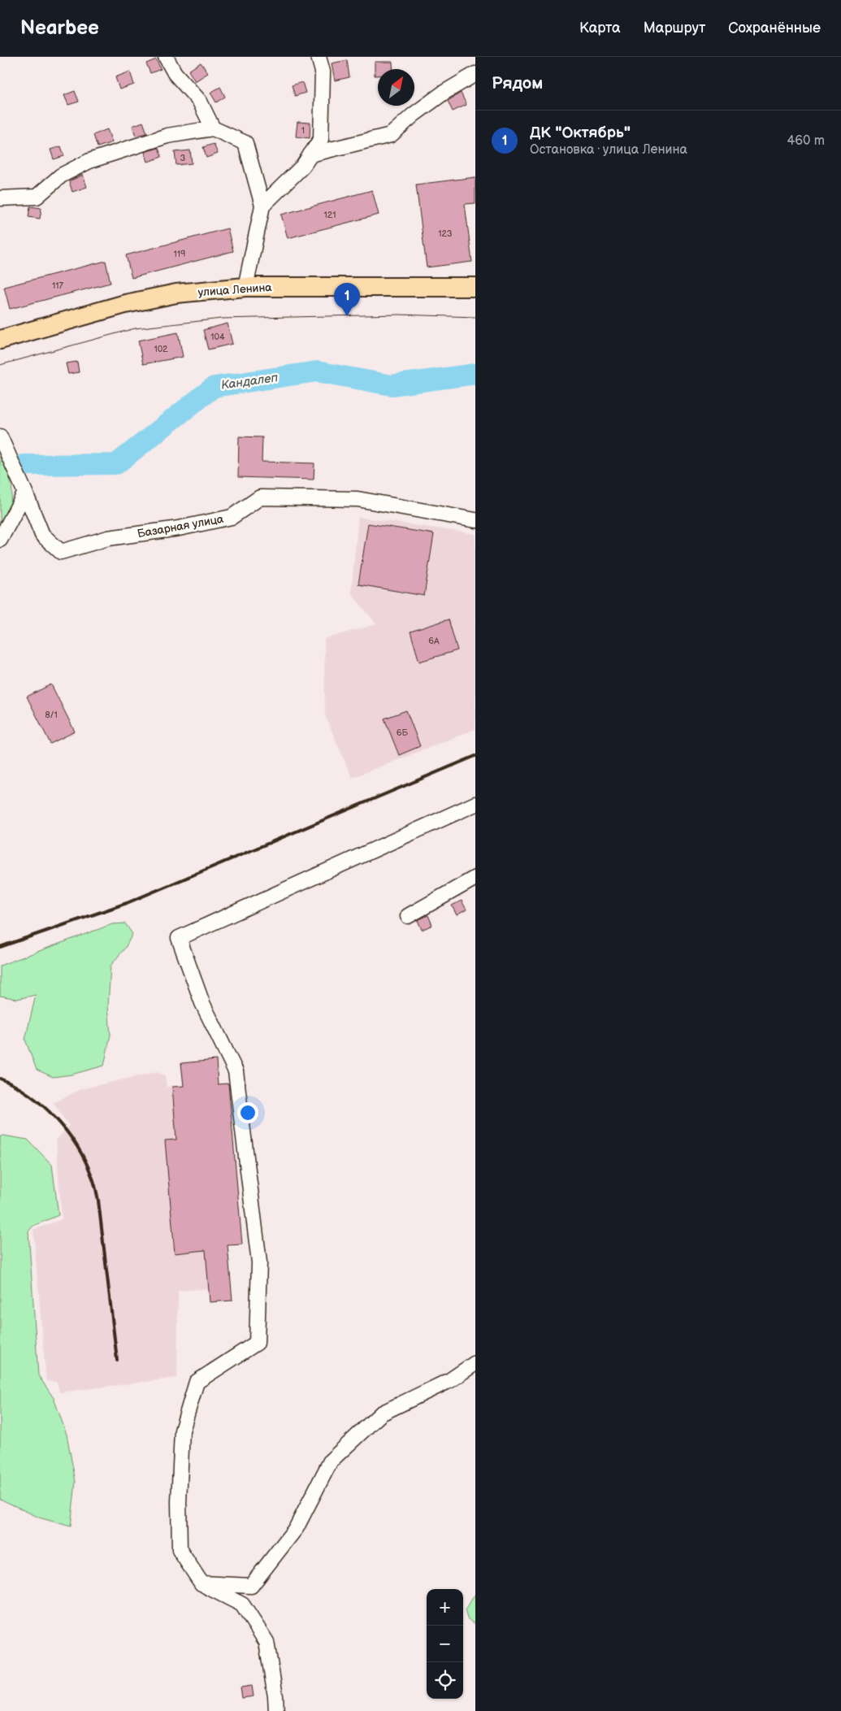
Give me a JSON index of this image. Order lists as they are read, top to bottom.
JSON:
{
  "streets": {
    "main road": ["улица Ленина"],
    "street": ["Базарная улица"]
  },
  "water": ["Кандалеп"],
  "house_numbers": [
    "1",
    "3",
    "121",
    "123",
    "119",
    "117",
    "104",
    "102",
    "6А",
    "8/1",
    "6Б"
  ],
  "north": "top right",
  "page": {
    "header": "Nearbee",
    "nav": ["Карта", "Маршрут", "Сохранённые"],
    "heading": "Рядом",
    "list": [
      {
        "mark": "1",
        "name": "ДК \"Октябрь\"",
        "note": "Остановка · улица Ленина",
        "value": "460 m"
      }
    ],
    "pins": "1",
    "map_buttons": ["+", "−"]
  }
}
